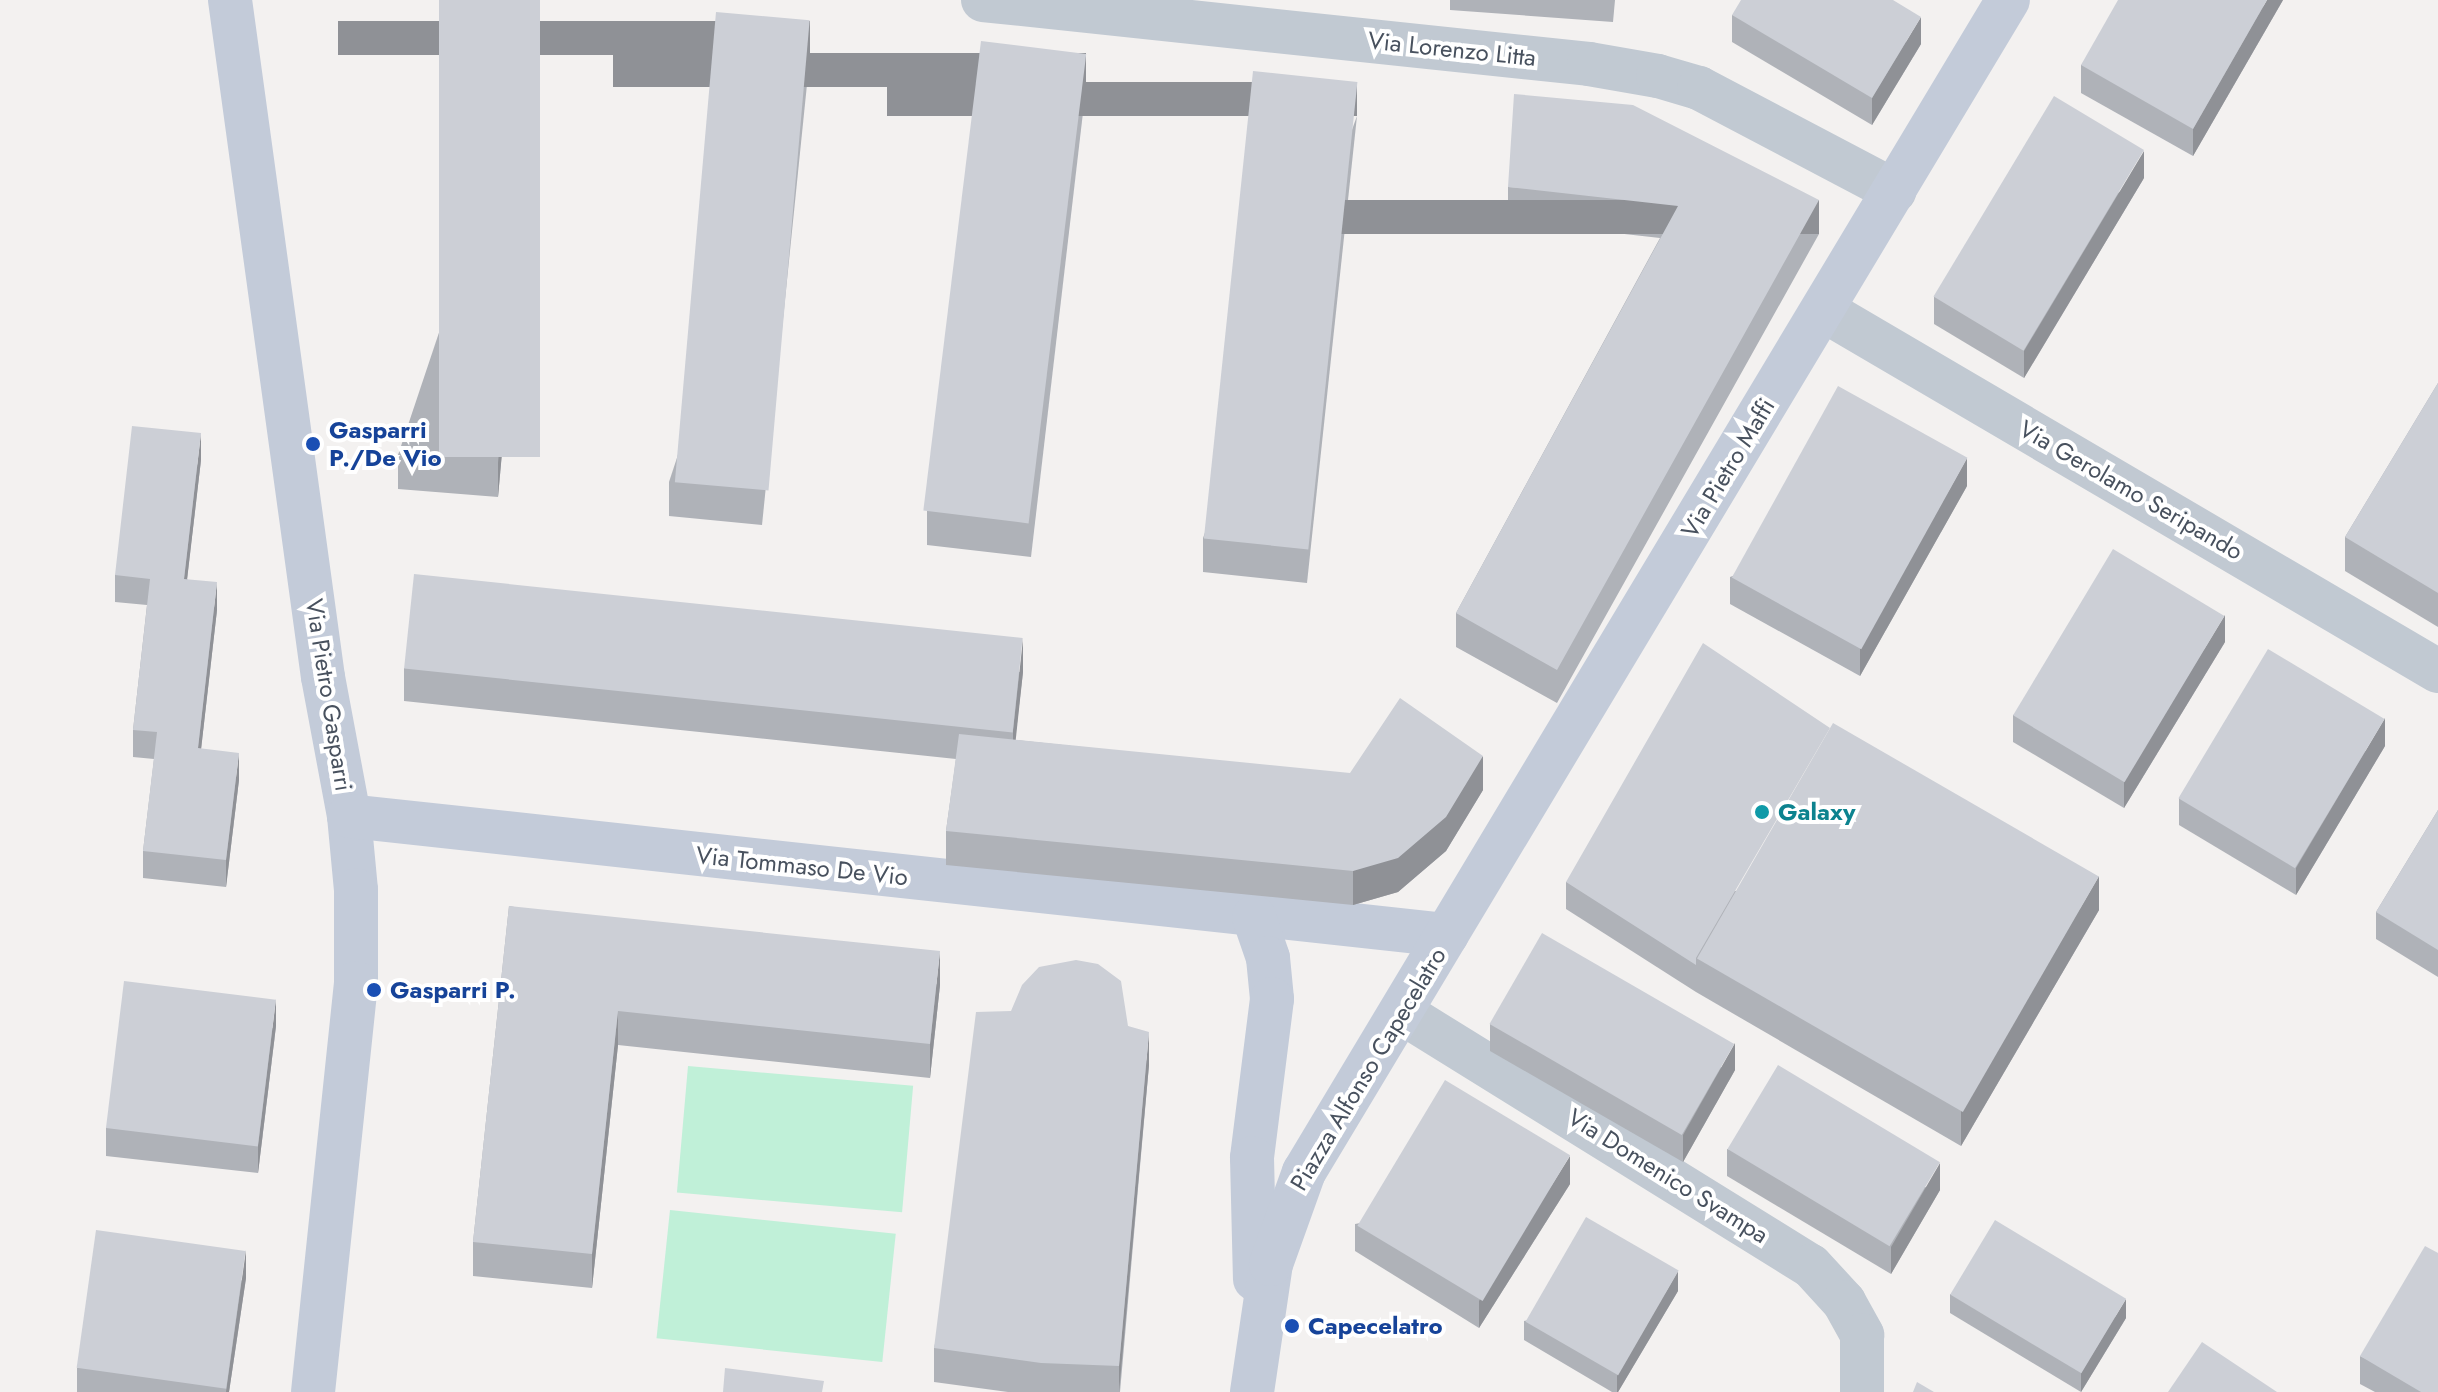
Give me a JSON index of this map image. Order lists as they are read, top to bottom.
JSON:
{
  "streets": {
    "street": [
      "Via Lorenzo Litta",
      "Via Pietro Maffi",
      "Via Gerolamo Seripando",
      "Via Pietro Gasparri",
      "Via Tommaso De Vio",
      "Piazza Alfonso Capecelatro",
      "Via Domenico Svampa"
    ]
  },
  "crossings": [
    ["Via Lorenzo Litta", "Via Pietro Maffi"],
    ["Via Pietro Maffi", "Via Gerolamo Seripando"],
    ["Via Pietro Maffi", "Piazza Alfonso Capecelatro"],
    ["Via Pietro Gasparri", "Via Tommaso De Vio"],
    ["Via Tommaso De Vio", "Piazza Alfonso Capecelatro"],
    ["Piazza Alfonso Capecelatro", "Via Domenico Svampa"]
  ],
  "places": [
    "Gasparri P./De Vio",
    "Galaxy",
    "Gasparri P.",
    "Capecelatro"
  ]
}
